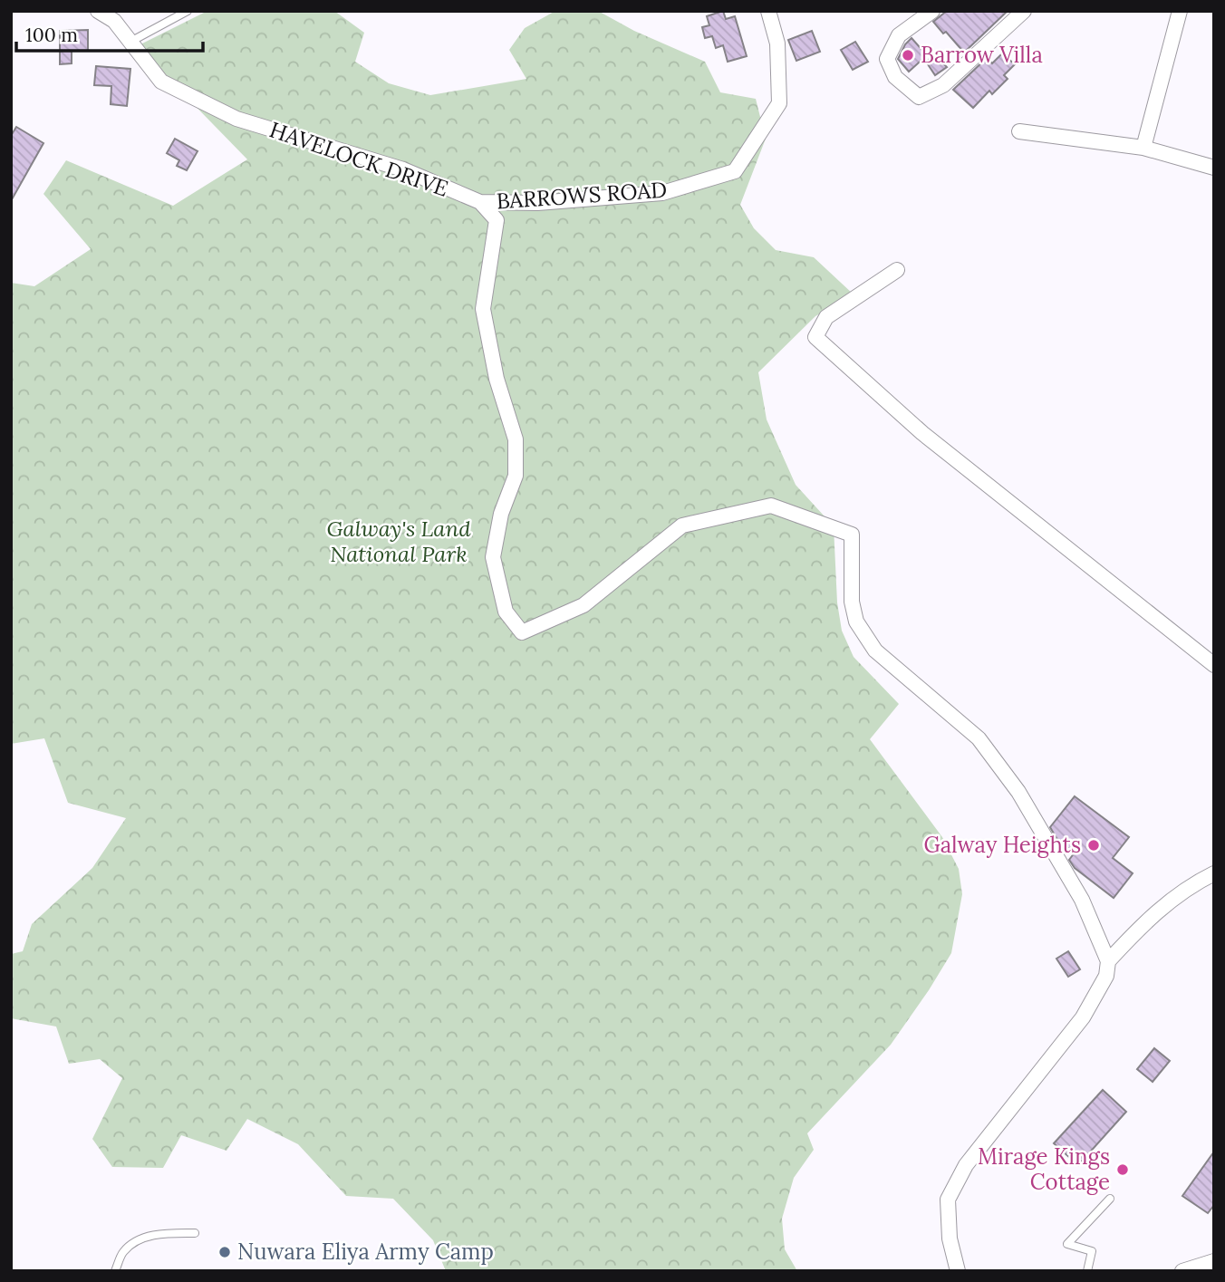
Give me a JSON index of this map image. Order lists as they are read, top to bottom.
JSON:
{
  "streets": {
    "street": ["HAVELOCK DRIVE", "BARROWS ROAD"]
  },
  "crossings": [
    ["HAVELOCK DRIVE", "BARROWS ROAD"]
  ],
  "parks": ["Galway's Land National Park"],
  "places": [
    "Barrow Villa",
    "Galway Heights",
    "Mirage Kings Cottage",
    "Nuwara Eliya Army Camp"
  ],
  "scale_bar": "100 m"
}
